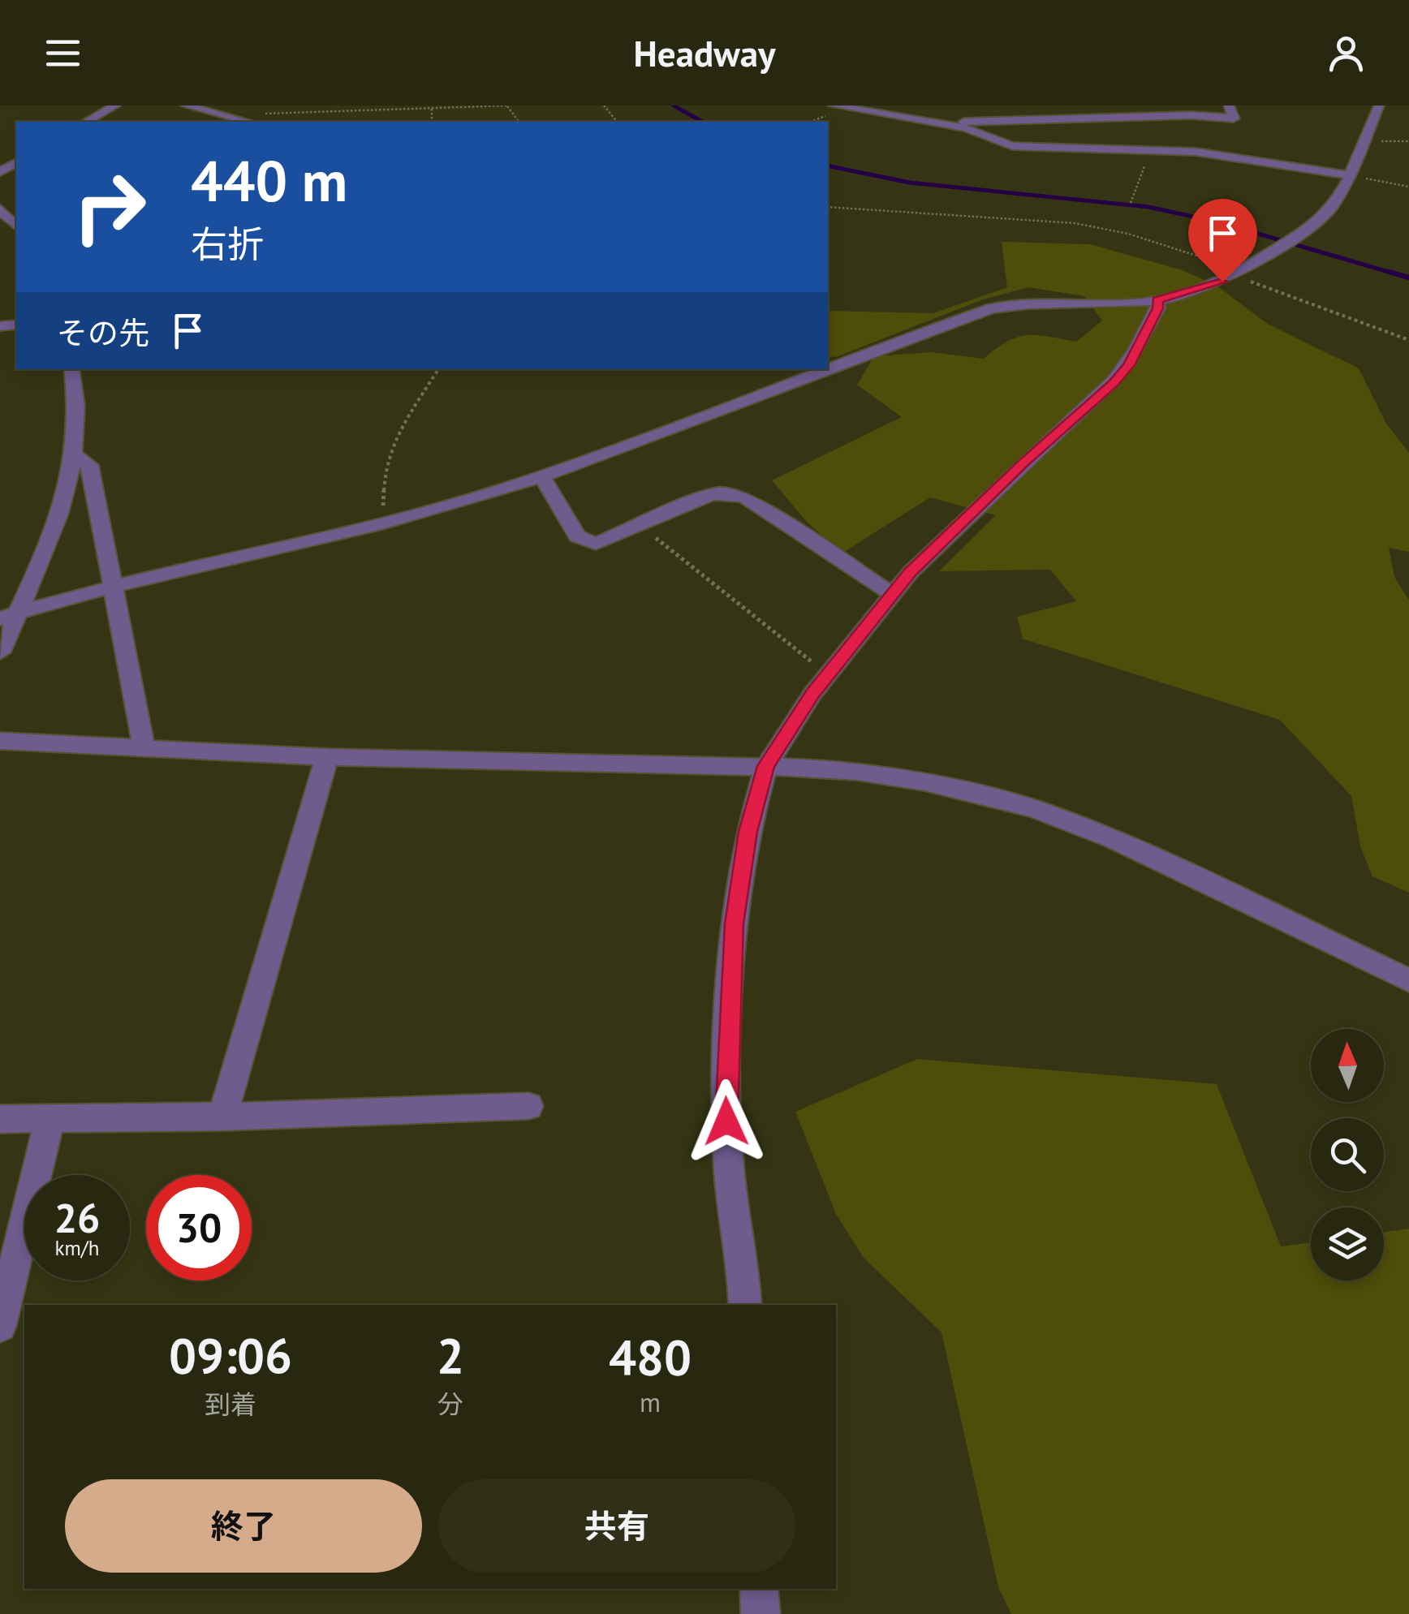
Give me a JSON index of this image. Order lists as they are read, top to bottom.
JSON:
{
  "north": "top",
  "page": {
    "header": "Headway",
    "turn": ["440 m", "右折"],
    "then": "その先",
    "speed": "26 km/h",
    "limit": "30",
    "eta": [
      "09:06",
      "到着",
      "2",
      "分",
      "480",
      "m"
    ],
    "buttons": ["終了", "共有"]
  }
}
